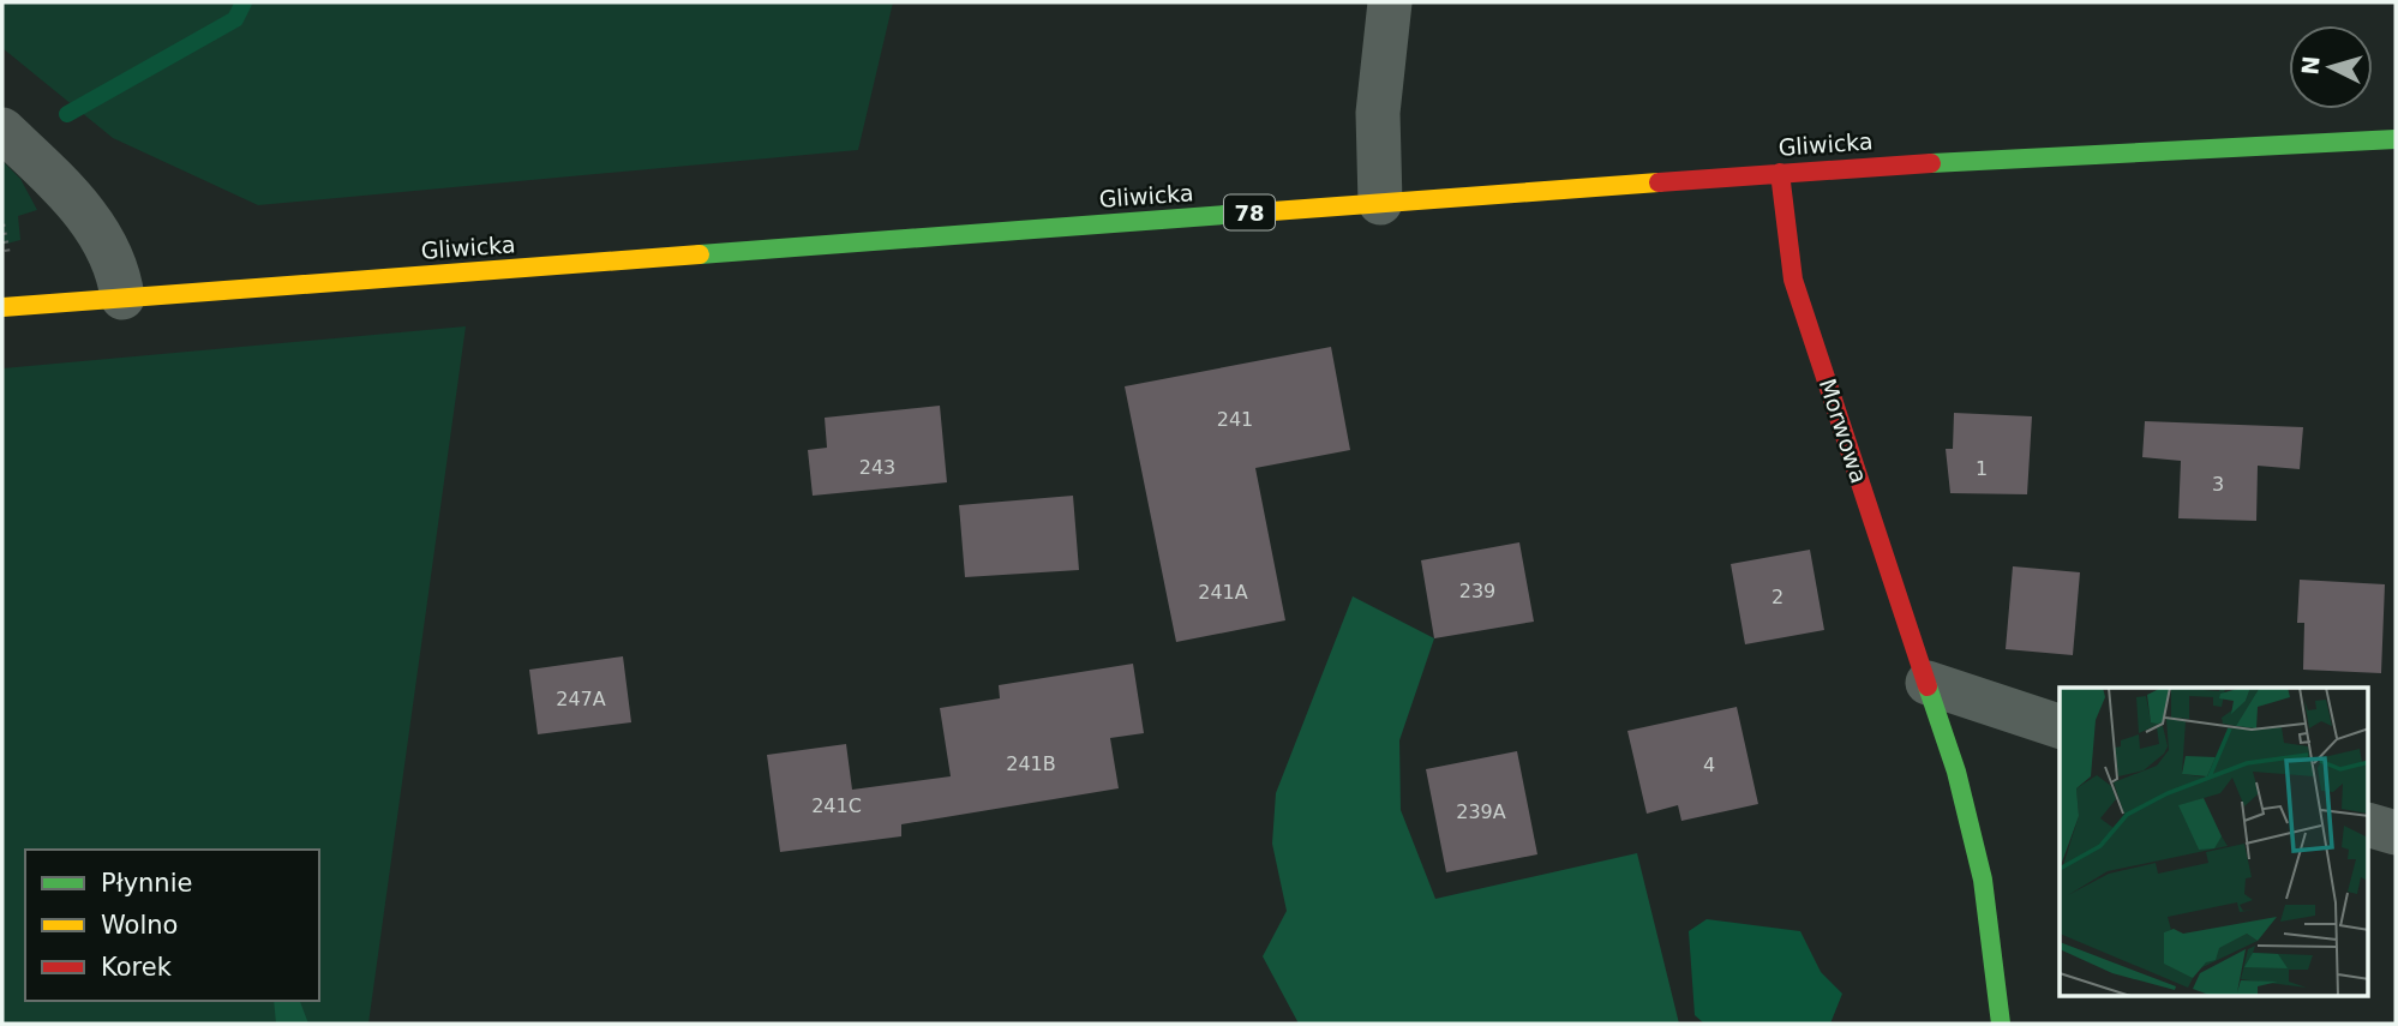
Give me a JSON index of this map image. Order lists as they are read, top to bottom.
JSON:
{
  "streets": {
    "main road": ["Gliwicka", "78", "Morwowa"]
  },
  "crossings": [
    ["Gliwicka", "Morwowa"]
  ],
  "house_numbers": [
    "241",
    "243",
    "1",
    "3",
    "239",
    "241A",
    "2",
    "247A",
    "241B",
    "4",
    "241C",
    "239A"
  ],
  "legend": ["Płynnie", "Wolno", "Korek"],
  "north": "left"
}
